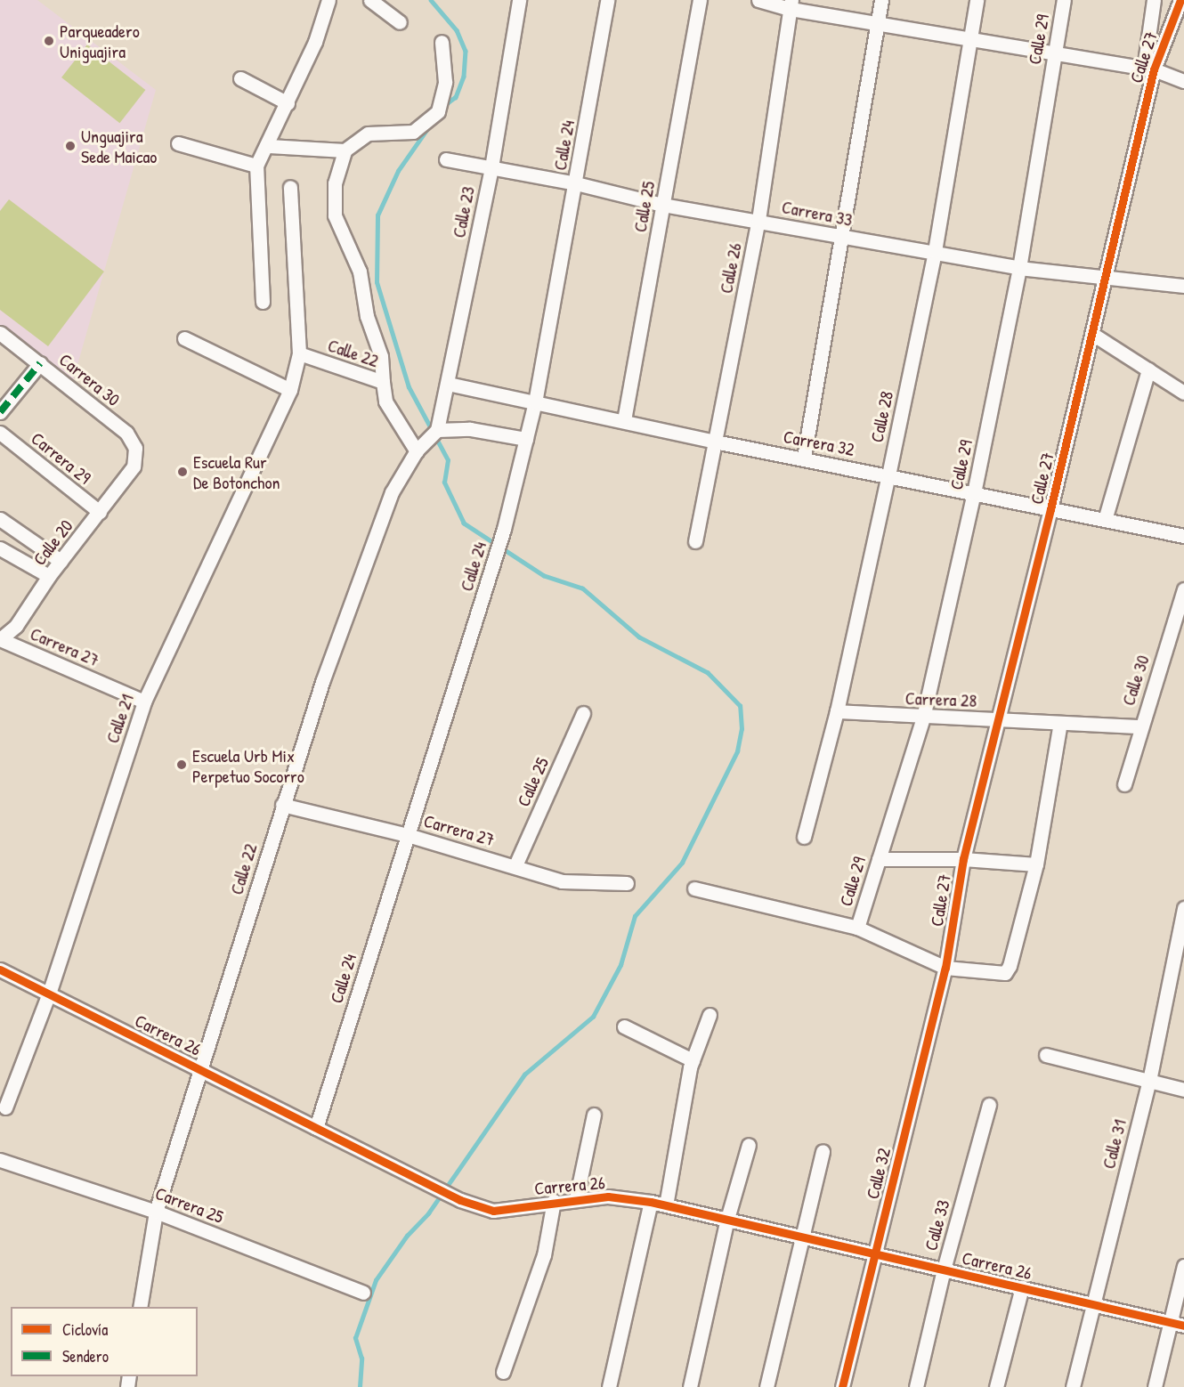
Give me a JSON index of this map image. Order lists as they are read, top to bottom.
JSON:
{
  "streets": {
    "street": [
      "Calle 29",
      "Calle 27",
      "Calle 24",
      "Calle 25",
      "Calle 23",
      "Carrera 33",
      "Calle 26",
      "Calle 22",
      "Carrera 30",
      "Calle 28",
      "Carrera 32",
      "Carrera 29",
      "Calle 20",
      "Carrera 27",
      "Calle 30",
      "Carrera 28",
      "Calle 21",
      "Carrera 26",
      "Calle 31",
      "Calle 32",
      "Carrera 25",
      "Calle 33"
    ]
  },
  "crossings": [
    ["Calle 29", "Carrera 33"],
    ["Calle 29", "Carrera 32"],
    ["Calle 29", "Carrera 28"],
    ["Calle 27", "Carrera 33"],
    ["Calle 27", "Carrera 32"],
    ["Calle 27", "Carrera 28"],
    ["Calle 27", "Calle 32"],
    ["Calle 24", "Carrera 33"],
    ["Calle 24", "Carrera 32"],
    ["Calle 24", "Carrera 27"],
    ["Calle 24", "Carrera 26"],
    ["Calle 25", "Carrera 33"],
    ["Calle 25", "Carrera 32"],
    ["Calle 25", "Carrera 27"],
    ["Calle 23", "Carrera 33"],
    ["Calle 23", "Calle 22"],
    ["Calle 23", "Carrera 32"],
    ["Carrera 33", "Calle 26"],
    ["Carrera 33", "Calle 28"],
    ["Calle 26", "Carrera 32"],
    ["Calle 22", "Carrera 27"],
    ["Calle 22", "Calle 21"],
    ["Calle 22", "Carrera 26"],
    ["Calle 22", "Carrera 25"],
    ["Carrera 30", "Calle 20"],
    ["Calle 28", "Carrera 32"],
    ["Calle 28", "Carrera 28"],
    ["Carrera 29", "Calle 20"],
    ["Calle 20", "Carrera 27"],
    ["Carrera 27", "Calle 21"],
    ["Calle 30", "Carrera 28"],
    ["Calle 21", "Carrera 26"],
    ["Carrera 26", "Calle 31"],
    ["Carrera 26", "Calle 32"],
    ["Carrera 26", "Calle 33"]
  ],
  "places": [
    "Parqueadero Uniguajira",
    "Unguajira Sede Maicao",
    "Escuela Rur De Botonchon",
    "Escuela Urb Mix Perpetuo Socorro"
  ],
  "legend": ["Ciclovía", "Sendero"]
}
